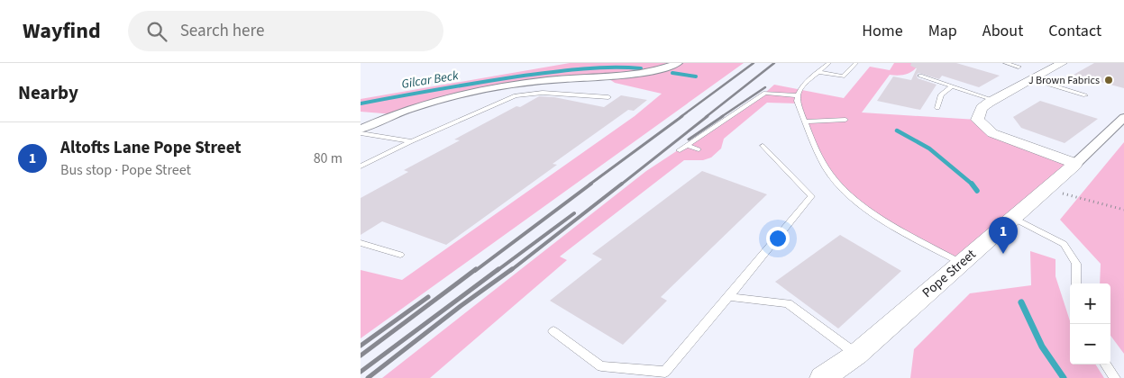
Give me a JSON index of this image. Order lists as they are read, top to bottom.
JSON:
{
  "streets": {
    "street": ["Pope Street"]
  },
  "water": ["Gilcar Beck"],
  "places": ["J Brown Fabrics"],
  "page": {
    "header": "Wayfind",
    "search": "Search here",
    "nav": [
      "Home",
      "Map",
      "About",
      "Contact"
    ],
    "heading": "Nearby",
    "list": [
      {
        "mark": "1",
        "name": "Altofts Lane Pope Street",
        "note": "Bus stop · Pope Street",
        "value": "80 m"
      }
    ],
    "pins": "1",
    "map_buttons": ["+", "−"]
  }
}
